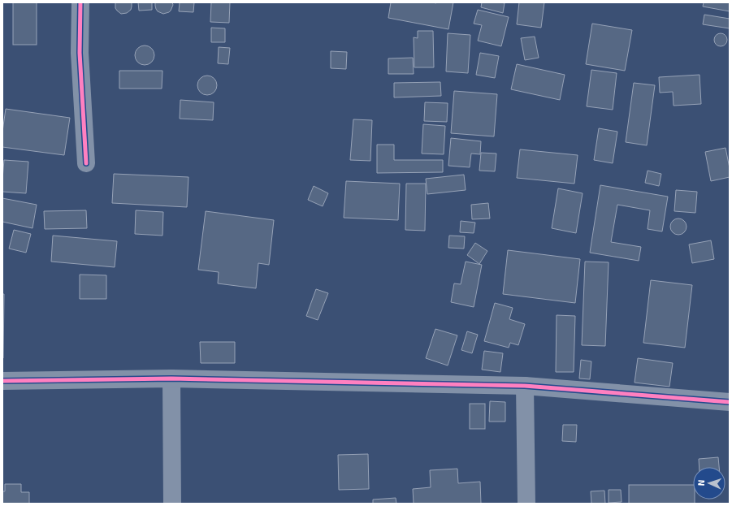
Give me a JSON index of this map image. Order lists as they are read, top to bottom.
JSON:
{
  "north": "left"
}
